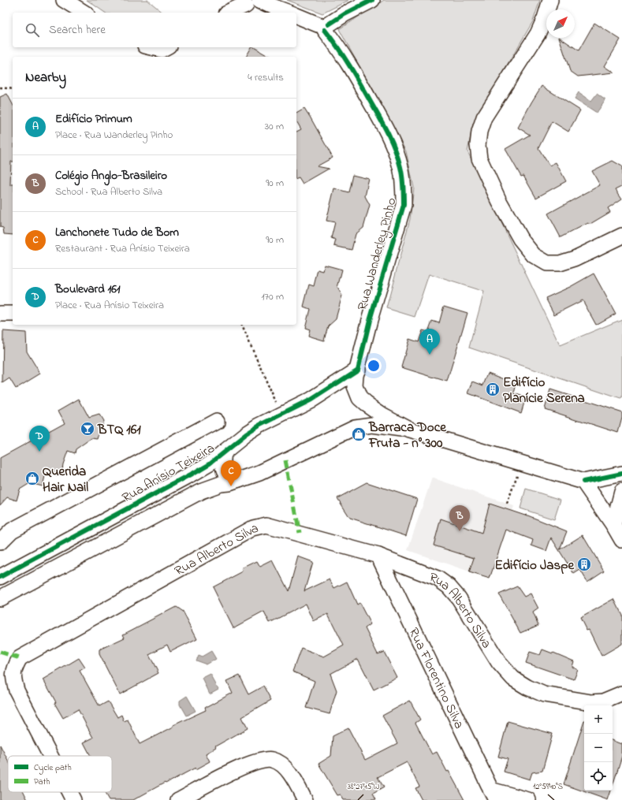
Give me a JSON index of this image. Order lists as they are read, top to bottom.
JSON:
{
  "streets": {
    "street": [
      "Rua Wanderley Pinho",
      "Rua Anísio Teixeira",
      "Rua Alberto Silva",
      "Rua Florentino Silva"
    ]
  },
  "crossings": [
    ["Rua Wanderley Pinho", "Rua Anísio Teixeira"],
    ["Rua Alberto Silva", "Rua Florentino Silva"]
  ],
  "places": {
    "building": ["Edifício Planície Serena", "Edifício Jaspe"],
    "bar": ["BTQ 161"],
    "shop": ["Barraca Doce Fruta - n° 300", "Querida Hair Nail"]
  },
  "legend": ["Cycle path", "Path"],
  "north": "top right",
  "page": {
    "search": "Search here",
    "heading": ["Nearby", "4 results"],
    "list": [
      {
        "mark": "A",
        "name": "Edifício Primum",
        "note": "Place · Rua Wanderley Pinho",
        "value": "30 m"
      },
      {
        "mark": "B",
        "name": "Colégio Anglo-Brasileiro",
        "note": "School · Rua Alberto Silva",
        "value": "90 m"
      },
      {
        "mark": "C",
        "name": "Lanchonete Tudo de Bom",
        "note": "Restaurant · Rua Anísio Teixeira",
        "value": "90 m"
      },
      {
        "mark": "D",
        "name": "Boulevard 161",
        "note": "Place · Rua Anísio Teixeira",
        "value": "170 m"
      }
    ],
    "pins": [
      "A",
      "D",
      "C",
      "B"
    ],
    "map_buttons": ["+", "−"]
  },
  "coordinates": ["38°27'45\"W", "12°59'40\"S"]
}
